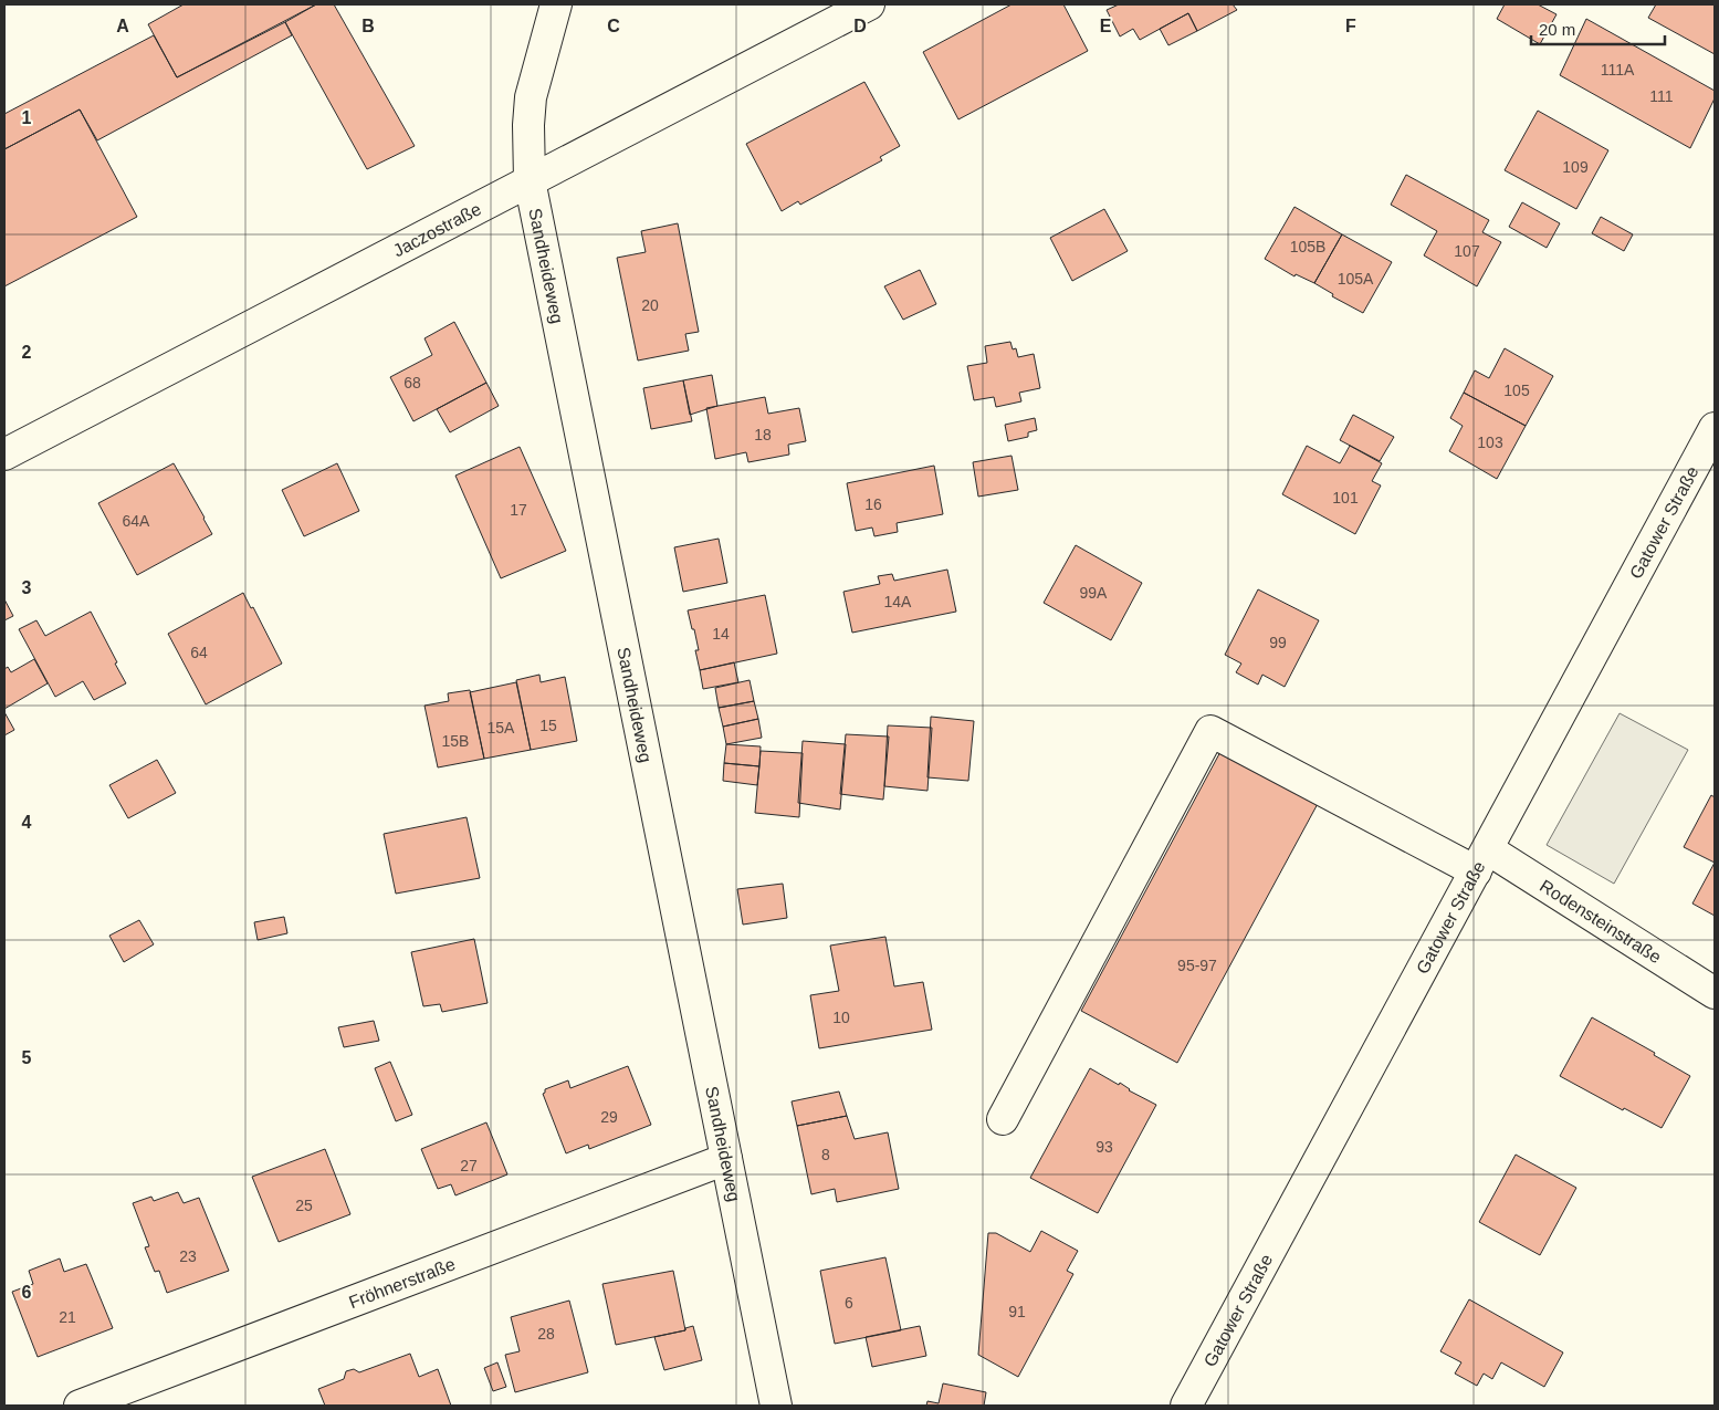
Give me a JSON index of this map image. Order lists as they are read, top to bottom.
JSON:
{
  "streets": {
    "street": [
      "Jaczostraße",
      "Sandheideweg",
      "Gatower Straße",
      "Rodensteinstraße",
      "Fröhnerstraße"
    ]
  },
  "crossings": [
    ["Jaczostraße", "Sandheideweg"],
    ["Sandheideweg", "Fröhnerstraße"],
    ["Gatower Straße", "Rodensteinstraße"]
  ],
  "house_numbers": [
    "111A",
    "111",
    "109",
    "105B",
    "107",
    "105A",
    "20",
    "68",
    "105",
    "18",
    "103",
    "101",
    "16",
    "17",
    "64A",
    "99A",
    "14A",
    "14",
    "99",
    "64",
    "15",
    "15A",
    "15B",
    "95-97",
    "10",
    "29",
    "93",
    "8",
    "27",
    "25",
    "23",
    "6",
    "91",
    "21",
    "28"
  ],
  "scale_bar": "20 m",
  "grid": {
    "columns": [
      "A",
      "B",
      "C",
      "D",
      "E",
      "F"
    ],
    "rows": [
      "1",
      "2",
      "3",
      "4",
      "5",
      "6"
    ]
  }
}
